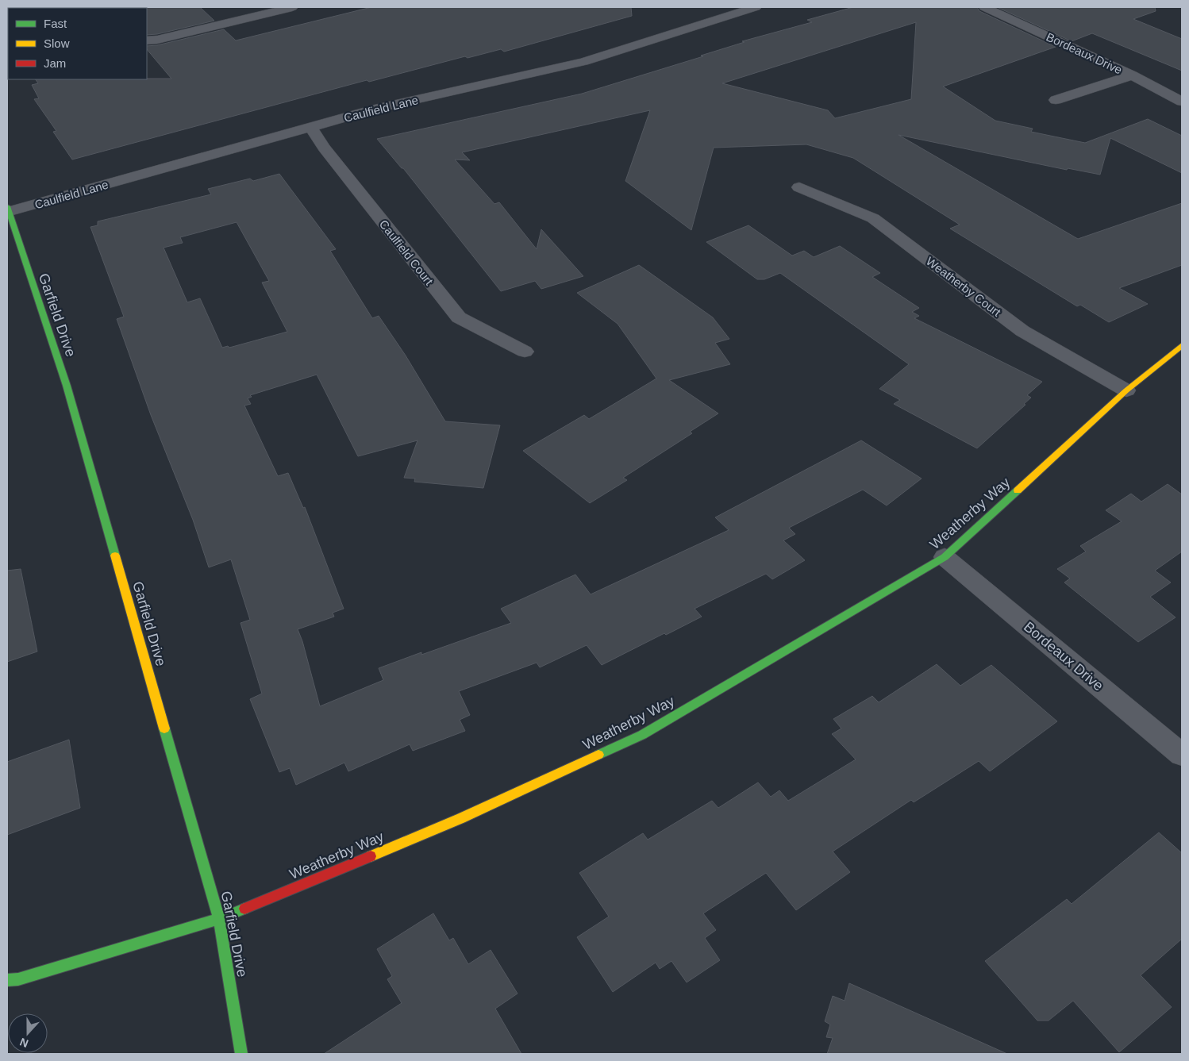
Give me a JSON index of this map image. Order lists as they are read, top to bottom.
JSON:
{
  "streets": {
    "street": [
      "Bordeaux Drive",
      "Caulfield Lane",
      "Caulfield Court",
      "Weatherby Court",
      "Garfield Drive",
      "Weatherby Way"
    ]
  },
  "crossings": [
    ["Bordeaux Drive", "Weatherby Way"],
    ["Caulfield Lane", "Caulfield Court"],
    ["Caulfield Lane", "Garfield Drive"],
    ["Weatherby Court", "Weatherby Way"],
    ["Garfield Drive", "Weatherby Way"]
  ],
  "legend": ["Fast", "Slow", "Jam"],
  "north": "bottom"
}
